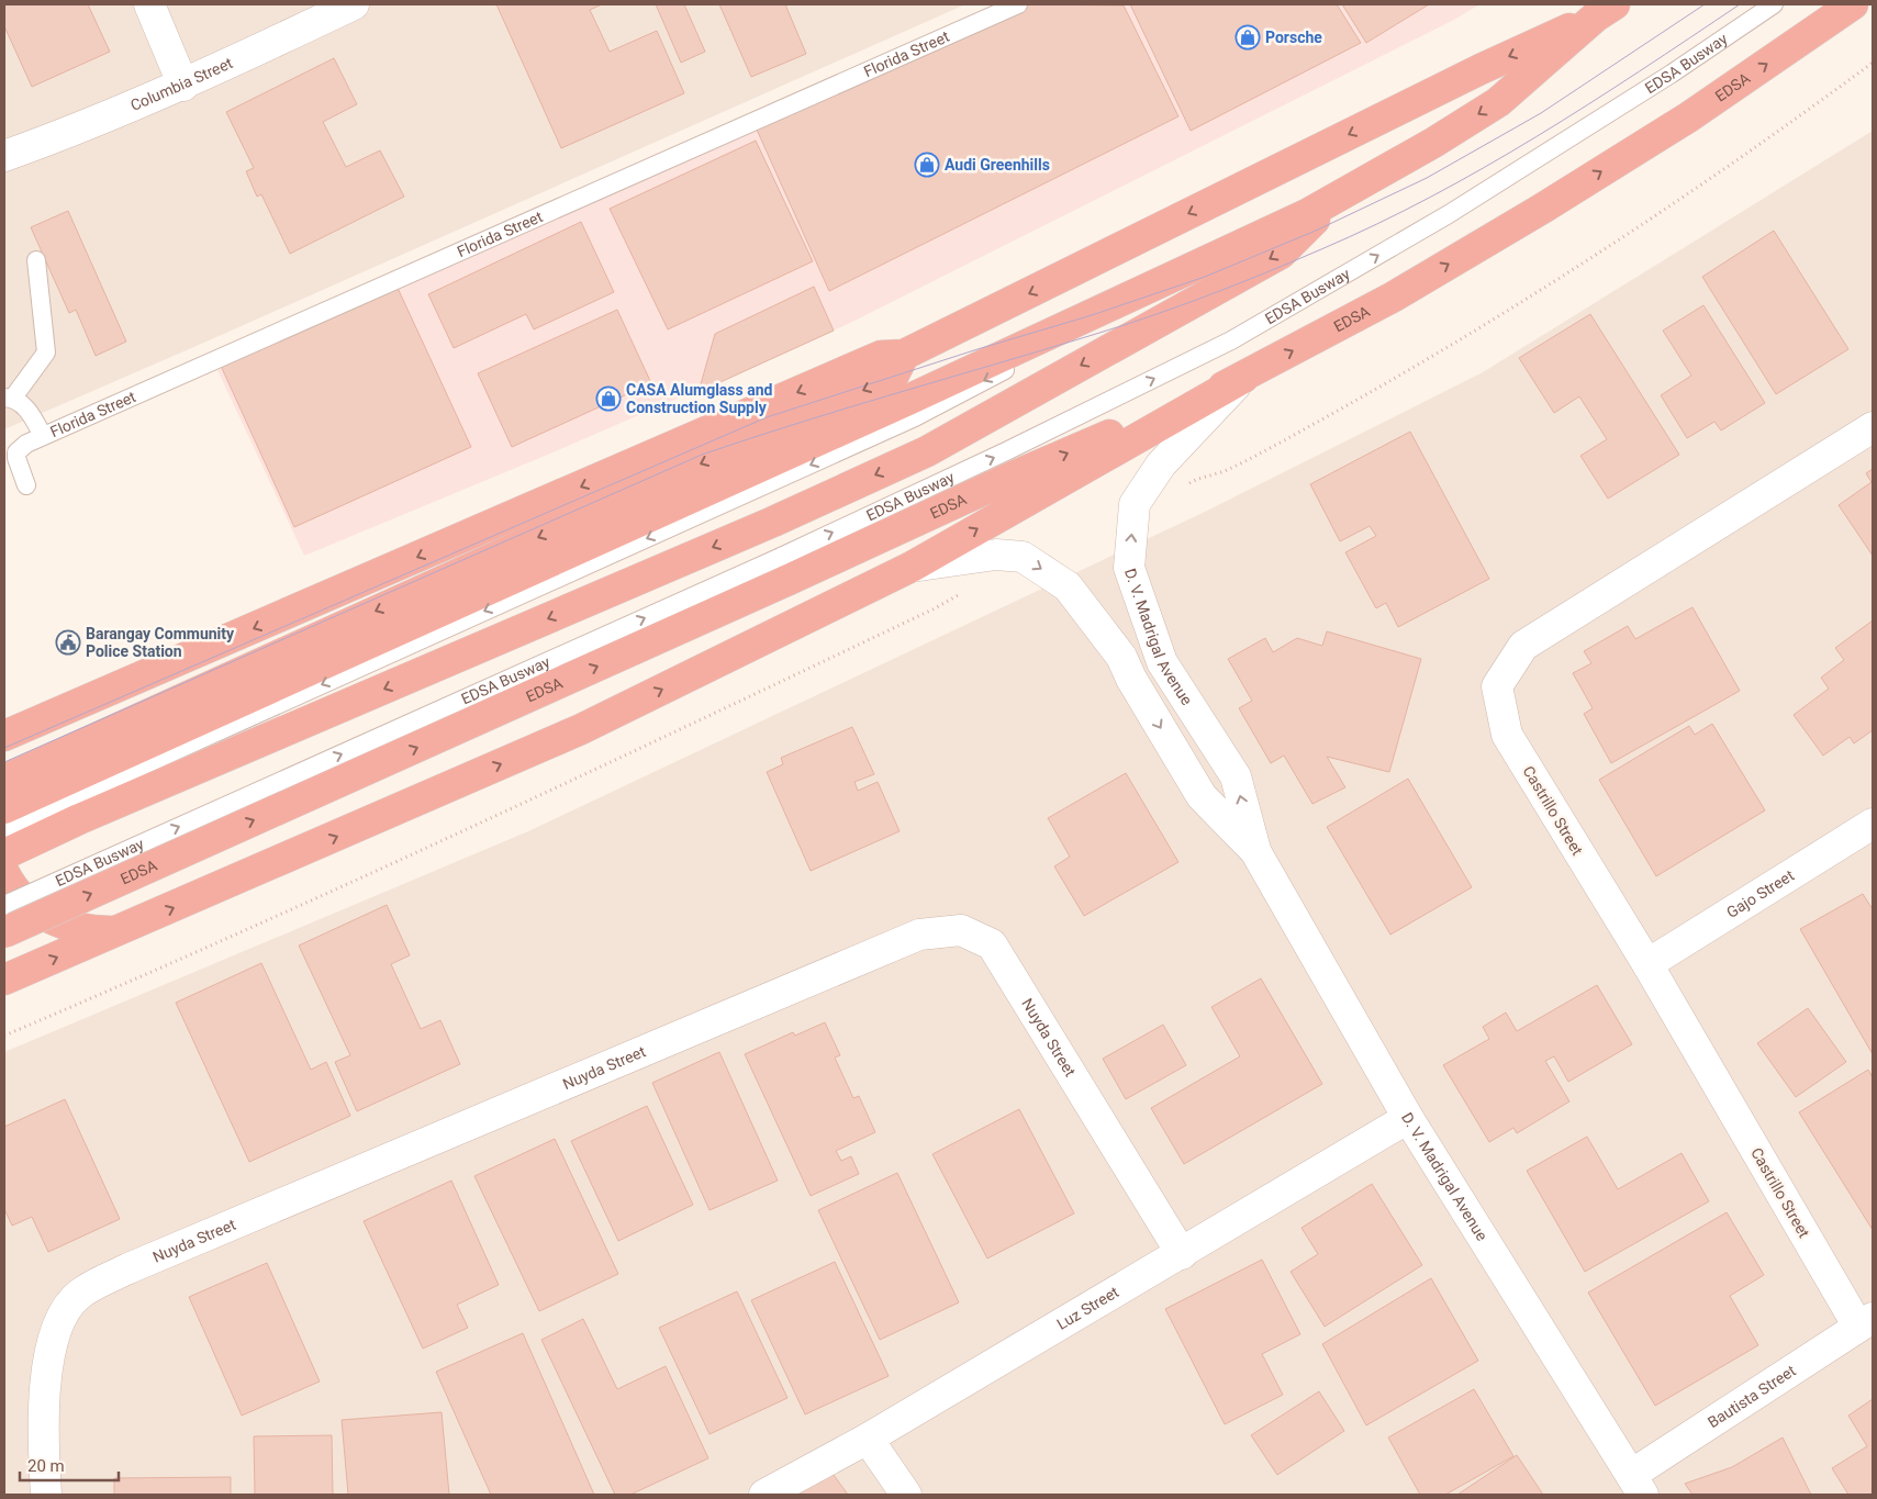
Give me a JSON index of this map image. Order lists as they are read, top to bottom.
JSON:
{
  "streets": {
    "highway": ["EDSA"],
    "street": [
      "Columbia Street",
      "D. V. Madrigal Avenue",
      "Castrillo Street",
      "Gajo Street",
      "Nuyda Street",
      "Luz Street",
      "Bautista Street"
    ],
    "lane": ["Florida Street", "EDSA Busway"]
  },
  "crossings": [
    ["EDSA Busway", "EDSA"],
    ["EDSA", "D. V. Madrigal Avenue"],
    ["D. V. Madrigal Avenue", "Luz Street"],
    ["D. V. Madrigal Avenue", "Bautista Street"],
    ["Castrillo Street", "Gajo Street"],
    ["Castrillo Street", "Bautista Street"],
    ["Nuyda Street", "Luz Street"]
  ],
  "places": {
    "shop": ["Porsche", "Audi Greenhills", "CASA Alumglass and Construction Supply"],
    "public building": ["Barangay Community Police Station"]
  },
  "scale_bar": "20 m"
}
